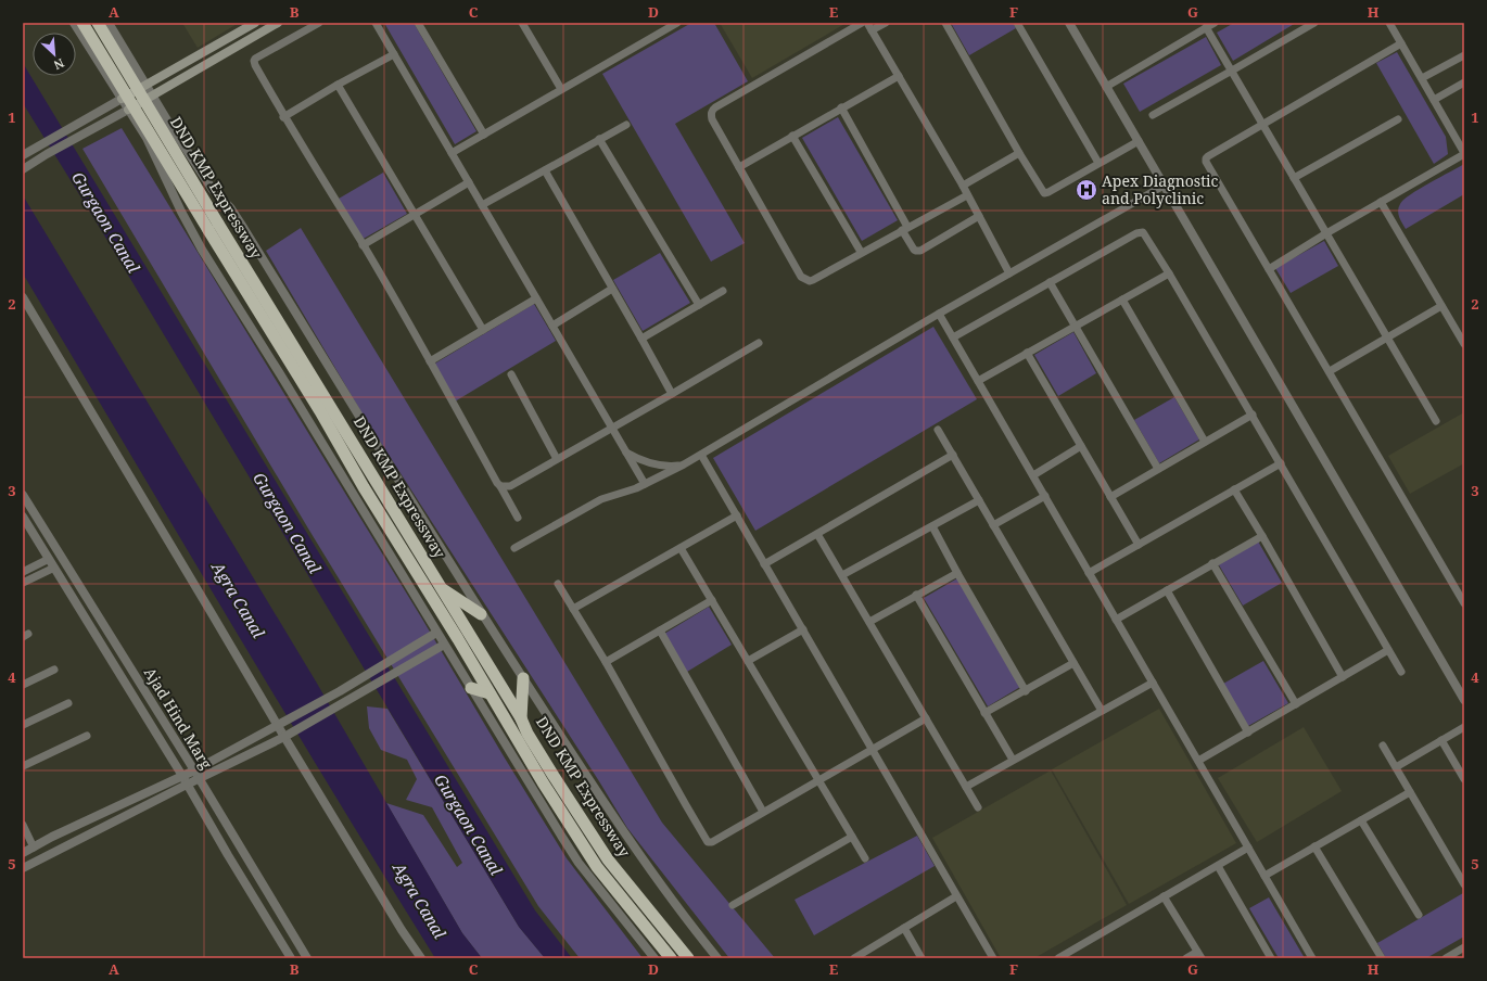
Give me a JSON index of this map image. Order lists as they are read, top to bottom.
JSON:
{
  "streets": {
    "highway": ["DND KMP Expressway"],
    "street": ["Ajad Hind Marg"]
  },
  "water": ["Gurgaon Canal", "Agra Canal"],
  "places": {
    "hospital": ["Apex Diagnostic and Polyclinic"]
  },
  "north": "bottom right",
  "grid": {
    "columns": [
      "A",
      "B",
      "C",
      "D",
      "E",
      "F",
      "G",
      "H"
    ],
    "rows": [
      "1",
      "2",
      "3",
      "4",
      "5"
    ]
  }
}
